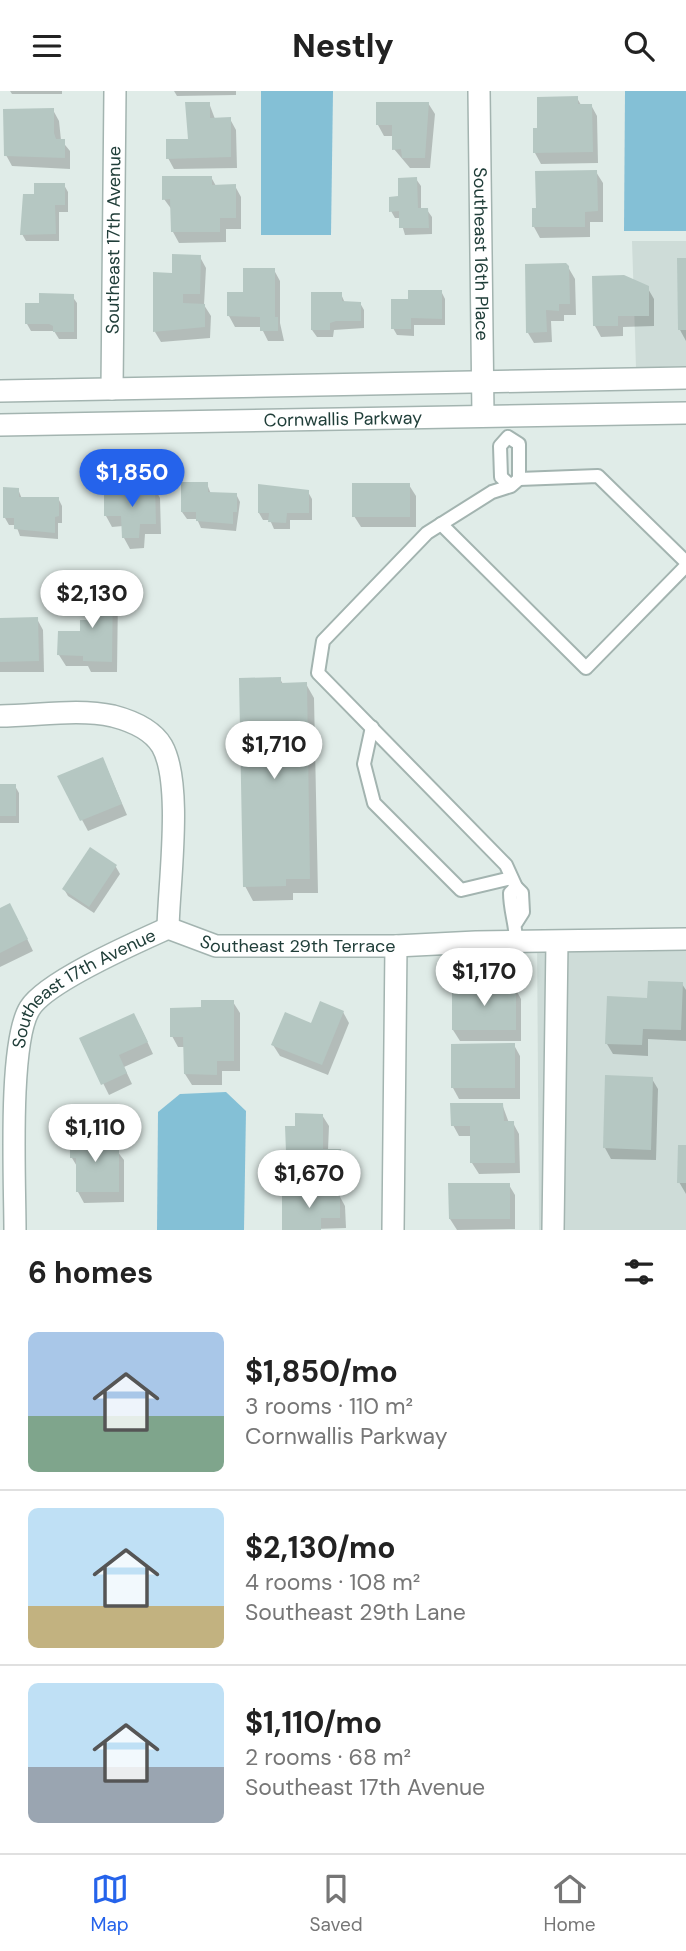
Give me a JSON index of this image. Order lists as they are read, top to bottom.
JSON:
{
  "streets": {
    "street": [
      "Southeast 17th Avenue",
      "Southeast 16th Place",
      "Cornwallis Parkway",
      "Southeast 29th Terrace"
    ]
  },
  "crossings": [
    ["Southeast 17th Avenue", "Cornwallis Parkway"],
    ["Southeast 17th Avenue", "Southeast 29th Terrace"],
    ["Southeast 16th Place", "Cornwallis Parkway"]
  ],
  "page": {
    "header": "Nestly",
    "price": [
      "$1,850",
      "$2,130",
      "$1,710",
      "$1,170",
      "$1,110",
      "$1,670"
    ],
    "heading": "6 homes",
    "list": [
      {
        "name": "$1,850/mo",
        "note": "3 rooms · 110 m² · Cornwallis Parkway"
      },
      {
        "name": "$2,130/mo",
        "note": "4 rooms · 108 m² · Southeast 29th Lane"
      },
      {
        "name": "$1,110/mo",
        "note": "2 rooms · 68 m² · Southeast 17th Avenue"
      }
    ],
    "tabs": ["Map", "Saved", "Home"]
  }
}
